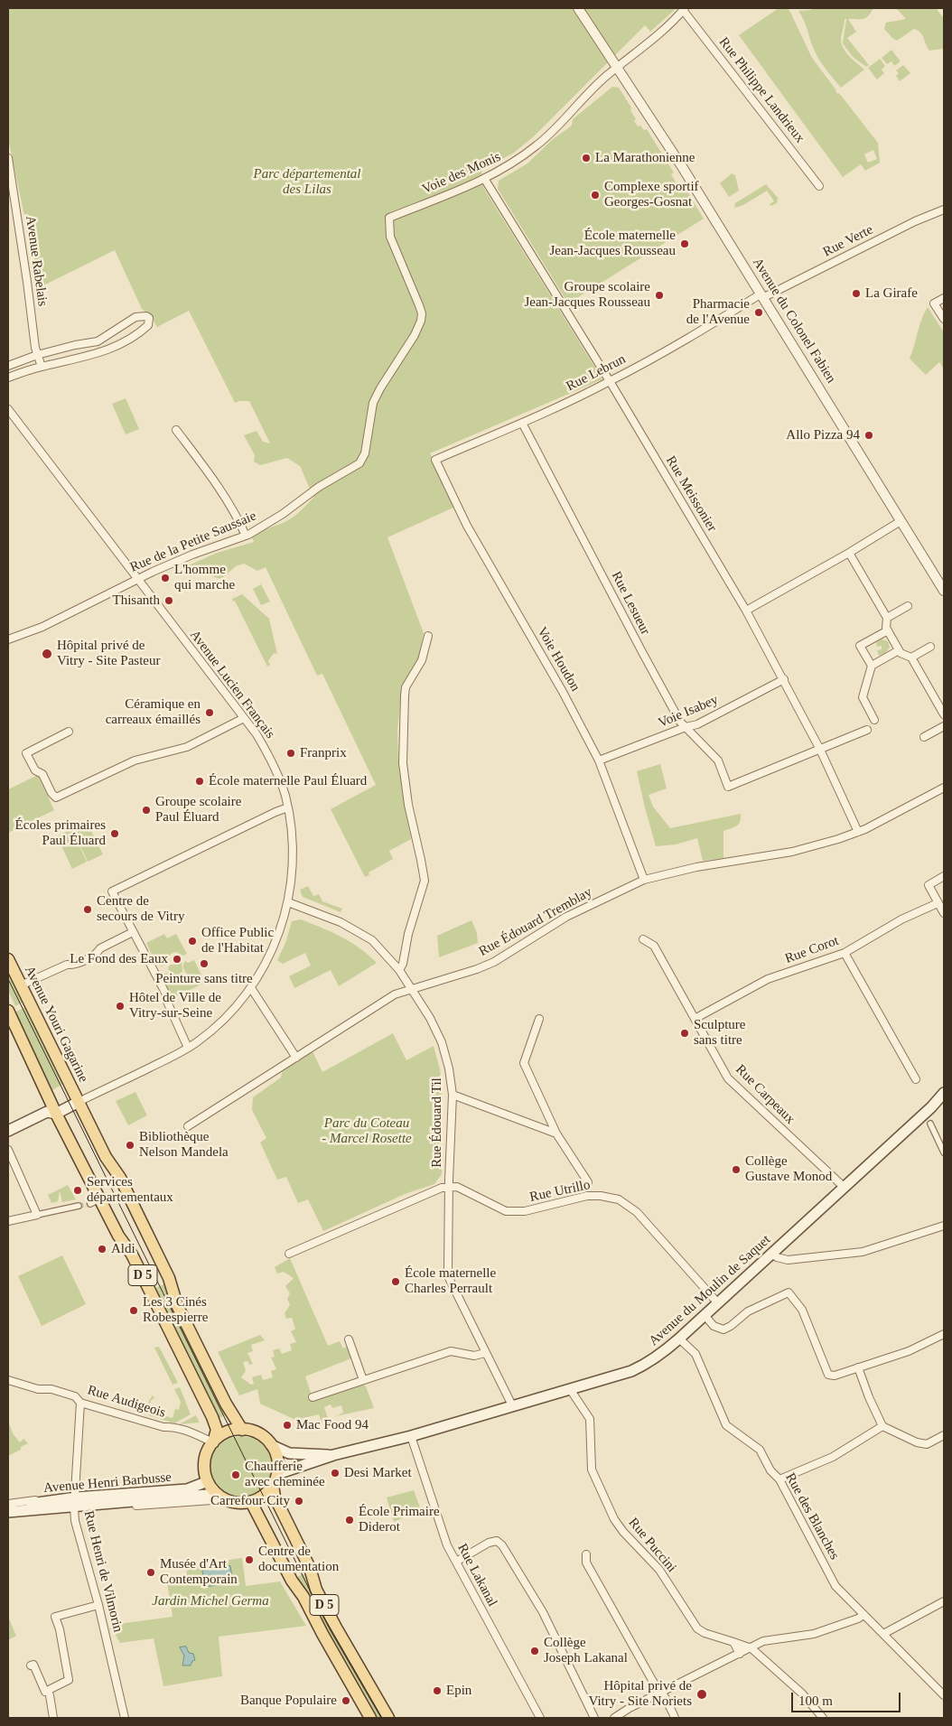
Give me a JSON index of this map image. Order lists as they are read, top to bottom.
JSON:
{
  "streets": {
    "main road": [
      "Avenue Youri Gagarine",
      "D 5",
      "Avenue du Moulin de Saquet",
      "Avenue Henri Barbusse"
    ],
    "street": [
      "Rue Philippe Landrieux",
      "Voie des Monis",
      "Rue Verte",
      "Avenue Rabelais",
      "Avenue du Colonel Fabien",
      "Rue Lebrun",
      "Rue Meissonier",
      "Rue de la Petite Saussaie",
      "Rue Lesueur",
      "Voie Houdon",
      "Avenue Lucien Français",
      "Voie Isabey",
      "Rue Édouard Tremblay",
      "Rue Corot",
      "Rue Carpeaux",
      "Rue Édouard Til",
      "Rue Utrillo",
      "Rue Audigeois",
      "Rue des Blanches",
      "Rue Puccini",
      "Rue Henri de Vilmorin",
      "Rue Lakanal"
    ]
  },
  "crossings": [
    ["Rue Philippe Landrieux", "Voie des Monis"],
    ["Voie des Monis", "Avenue du Colonel Fabien"],
    ["Voie des Monis", "Rue Meissonier"],
    ["Voie des Monis", "Rue de la Petite Saussaie"],
    ["Rue Verte", "Avenue du Colonel Fabien"],
    ["Rue Verte", "Rue Lebrun"],
    ["Avenue du Colonel Fabien", "Rue Lebrun"],
    ["Rue Lebrun", "Rue Meissonier"],
    ["Rue Lebrun", "Rue Lesueur"],
    ["Rue Lebrun", "Voie Houdon"],
    ["Rue Meissonier", "Rue Lesueur"],
    ["Rue Meissonier", "Voie Isabey"],
    ["Rue Meissonier", "Rue Édouard Tremblay"],
    ["Rue de la Petite Saussaie", "Avenue Lucien Français"],
    ["Rue Lesueur", "Voie Isabey"],
    ["Voie Houdon", "Voie Isabey"],
    ["Voie Houdon", "Rue Édouard Tremblay"],
    ["Avenue Lucien Français", "Avenue Youri Gagarine"],
    ["Avenue Lucien Français", "Rue Édouard Til"],
    ["Avenue Lucien Français", "D 5"],
    ["Rue Édouard Tremblay", "Rue Édouard Til"],
    ["Rue Corot", "Rue Carpeaux"],
    ["Avenue Youri Gagarine", "D 5"],
    ["Rue Carpeaux", "Avenue du Moulin de Saquet"],
    ["Rue Édouard Til", "Rue Utrillo"],
    ["Rue Édouard Til", "Avenue du Moulin de Saquet"],
    ["Rue Utrillo", "Avenue du Moulin de Saquet"],
    ["D 5", "Avenue du Moulin de Saquet"],
    ["D 5", "Rue Audigeois"],
    ["D 5", "Avenue Henri Barbusse"],
    ["Avenue du Moulin de Saquet", "Rue Audigeois"],
    ["Avenue du Moulin de Saquet", "Avenue Henri Barbusse"],
    ["Avenue du Moulin de Saquet", "Rue des Blanches"],
    ["Avenue du Moulin de Saquet", "Rue Puccini"],
    ["Avenue du Moulin de Saquet", "Rue Lakanal"],
    ["Rue Audigeois", "Avenue Henri Barbusse"],
    ["Rue Audigeois", "Rue Henri de Vilmorin"],
    ["Avenue Henri Barbusse", "Rue Henri de Vilmorin"]
  ],
  "parks": ["Parc départemental des Lilas", "Parc du Coteau - Marcel Rosette", "Jardin Michel Germa"],
  "places": [
    "La Marathonienne",
    "Complexe sportif Georges-Gosnat",
    "École maternelle Jean-Jacques Rousseau",
    "La Girafe",
    "Groupe scolaire Jean-Jacques Rousseau",
    "Pharmacie de l'Avenue",
    "Allo Pizza 94",
    "L'homme qui marche",
    "Thisanth",
    "Hôpital privé de Vitry - Site Pasteur",
    "Céramique en carreaux émaillés",
    "Franprix",
    "École maternelle Paul Éluard",
    "Groupe scolaire Paul Éluard",
    "Écoles primaires Paul Éluard",
    "Centre de secours de Vitry",
    "Office Public de l'Habitat",
    "Le Fond des Eaux",
    "Peinture sans titre",
    "Hôtel de Ville de Vitry-sur-Seine",
    "Sculpture sans titre",
    "Bibliothèque Nelson Mandela",
    "Collège Gustave Monod",
    "Services départementaux",
    "Aldi",
    "École maternelle Charles Perrault",
    "Les 3 Cinés Robespierre",
    "Mac Food 94",
    "Desi Market",
    "Chaufferie avec cheminée",
    "Carrefour City",
    "École Primaire Diderot",
    "Centre de documentation",
    "Musée d'Art Contemporain",
    "Collège Joseph Lakanal",
    "Epin",
    "Hôpital privé de Vitry - Site Noriets",
    "Banque Populaire"
  ],
  "scale_bar": "100 m"
}
